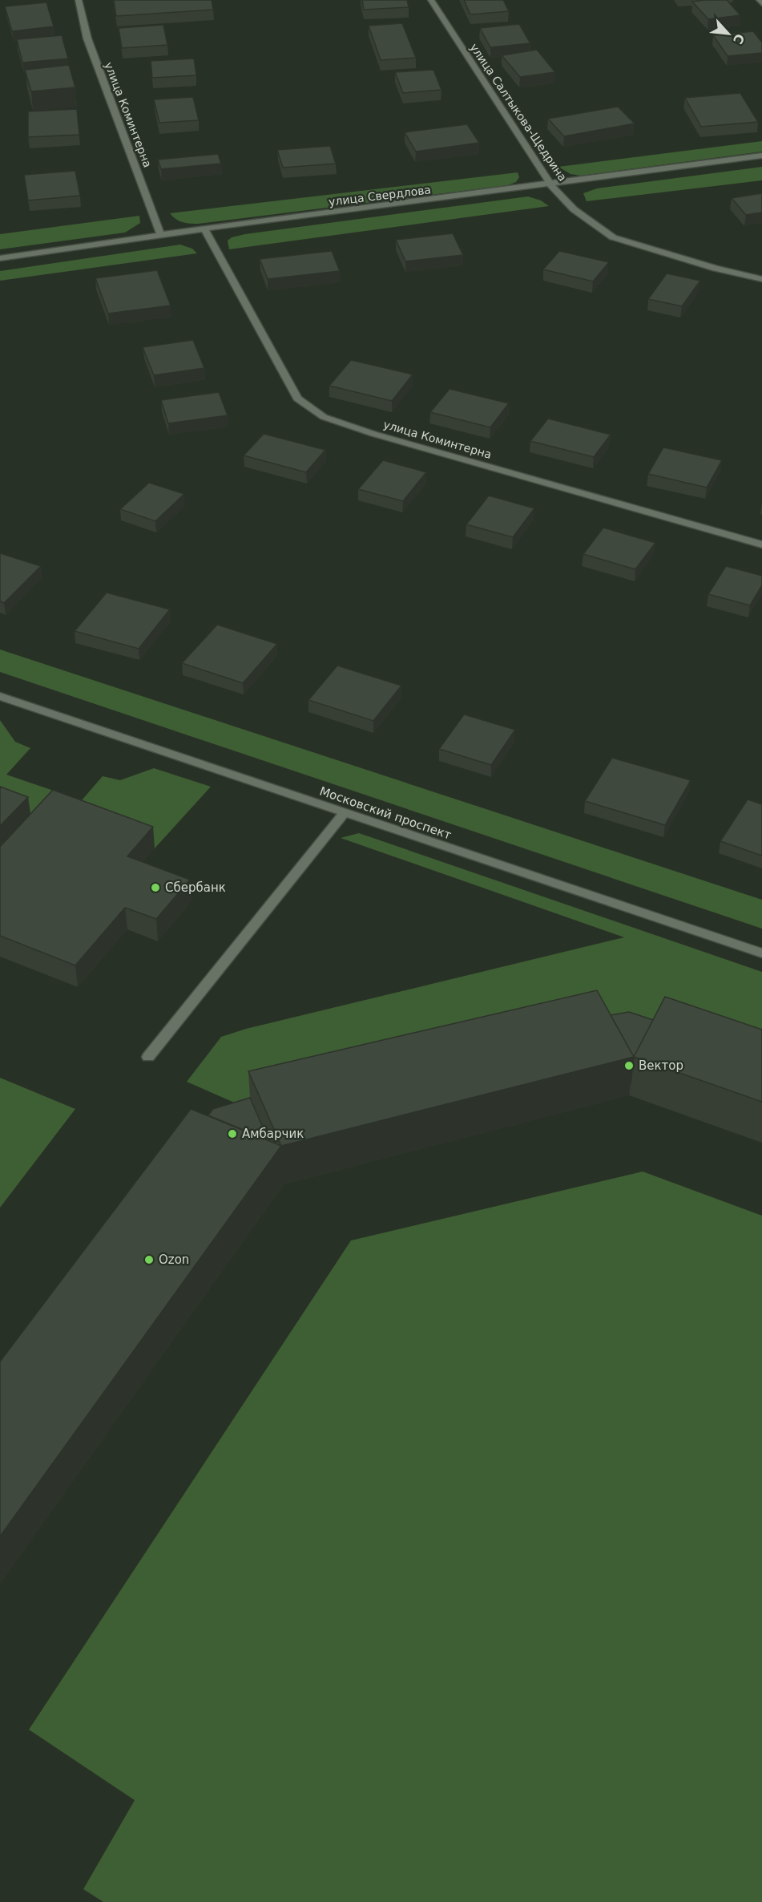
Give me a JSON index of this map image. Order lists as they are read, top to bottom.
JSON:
{
  "streets": {
    "street": [
      "улица Салтыкова-Щедрина",
      "улица Коминтерна",
      "улица Свердлова",
      "Московский проспект"
    ]
  },
  "crossings": [
    ["улица Салтыкова-Щедрина", "улица Свердлова"],
    ["улица Коминтерна", "улица Свердлова"]
  ],
  "places": [
    "Сбербанк",
    "Вектор",
    "Амбарчик",
    "Ozon"
  ],
  "north": "bottom right"
}
